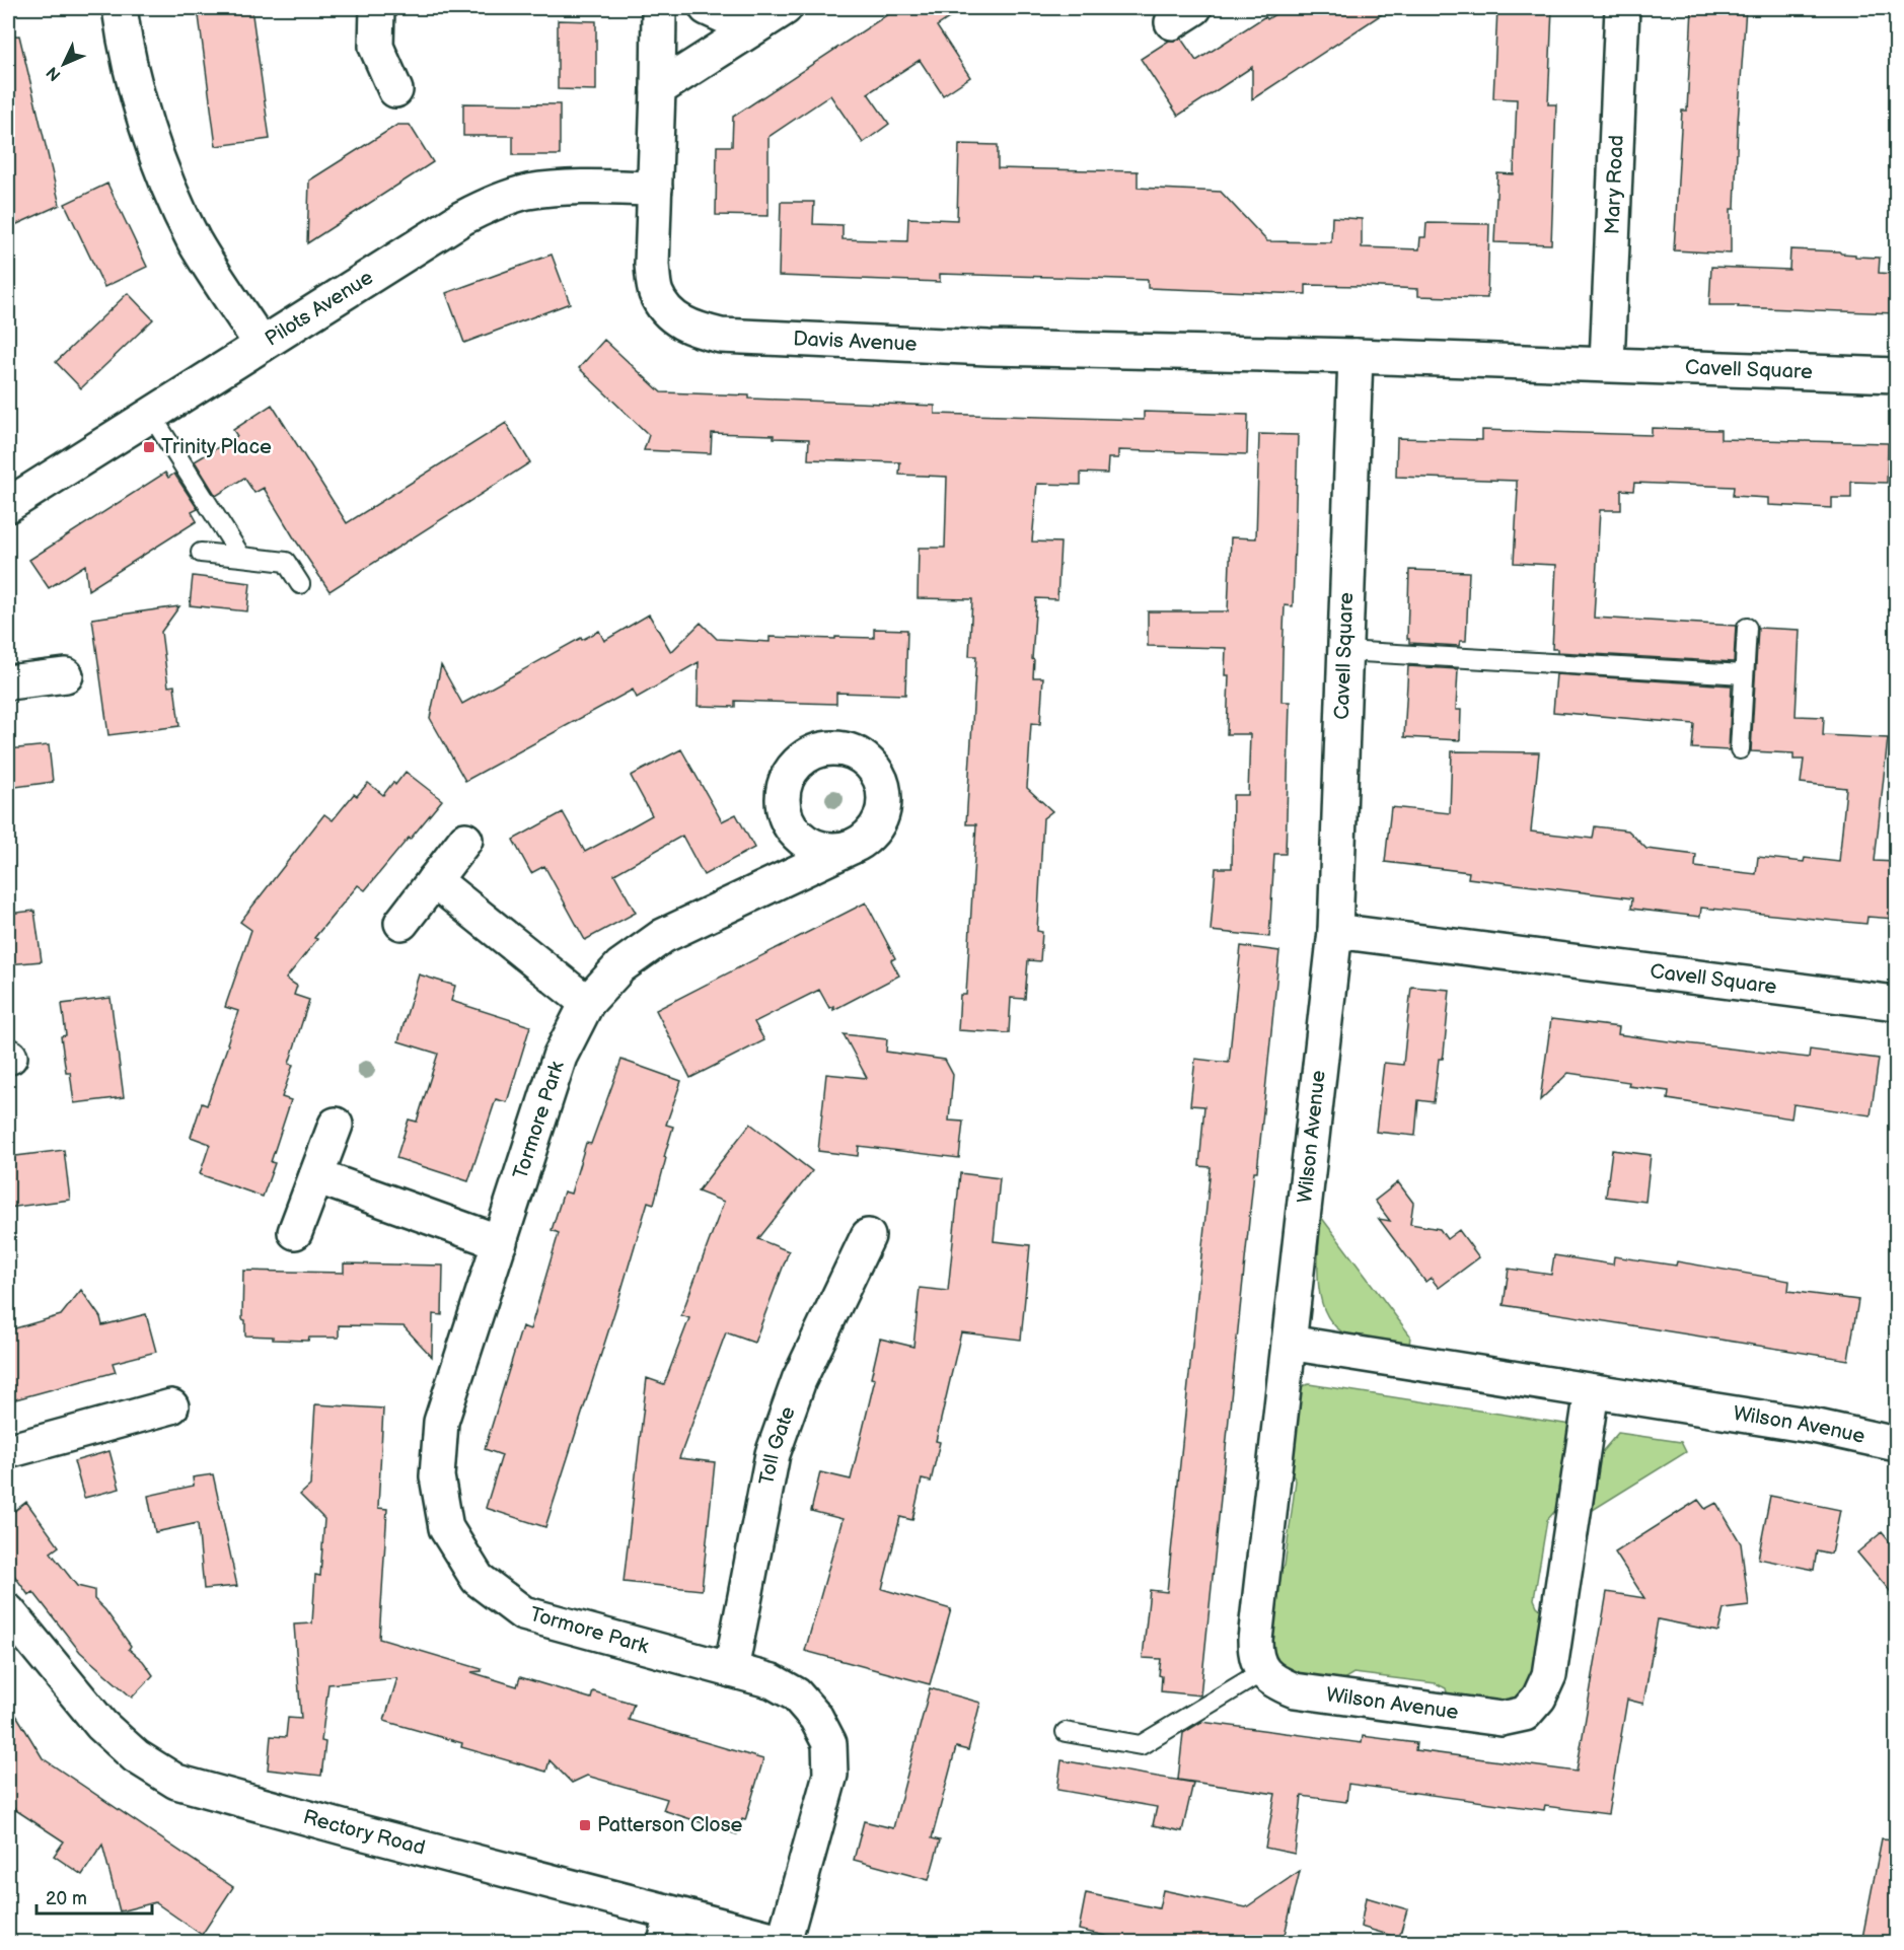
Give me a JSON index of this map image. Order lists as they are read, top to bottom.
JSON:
{
  "streets": {
    "street": [
      "Mary Road",
      "Pilots Avenue",
      "Davis Avenue",
      "Cavell Square",
      "Tormore Park",
      "Wilson Avenue",
      "Toll Gate",
      "Rectory Road"
    ]
  },
  "crossings": [
    ["Mary Road", "Cavell Square"],
    ["Pilots Avenue", "Davis Avenue"],
    ["Davis Avenue", "Cavell Square"],
    ["Cavell Square", "Wilson Avenue"],
    ["Tormore Park", "Toll Gate"],
    ["Tormore Park", "Rectory Road"]
  ],
  "places": {
    "transit": ["Trinity Place", "Patterson Close"]
  },
  "scale_bar": "20 m",
  "north": "bottom left"
}
